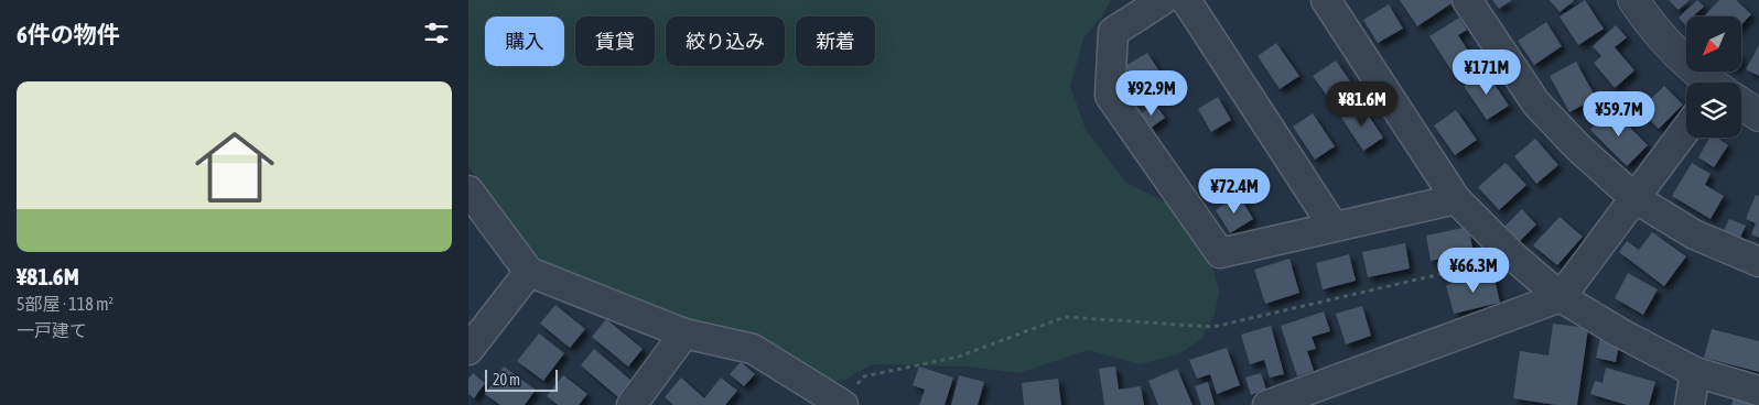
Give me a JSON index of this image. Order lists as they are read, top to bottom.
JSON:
{
  "scale_bar": "20 m",
  "north": "bottom left",
  "page": {
    "heading": "6件の物件",
    "chip": [
      "購入",
      "賃貸",
      "絞り込み",
      "新着"
    ],
    "price": [
      "¥171M",
      "¥92.9M",
      "¥81.6M",
      "¥59.7M",
      "¥72.4M",
      "¥66.3M"
    ],
    "list": [
      {
        "name": "¥81.6M",
        "note": "5部屋 · 118 m² · 一戸建て"
      }
    ],
    "scale": "20 m"
  }
}
